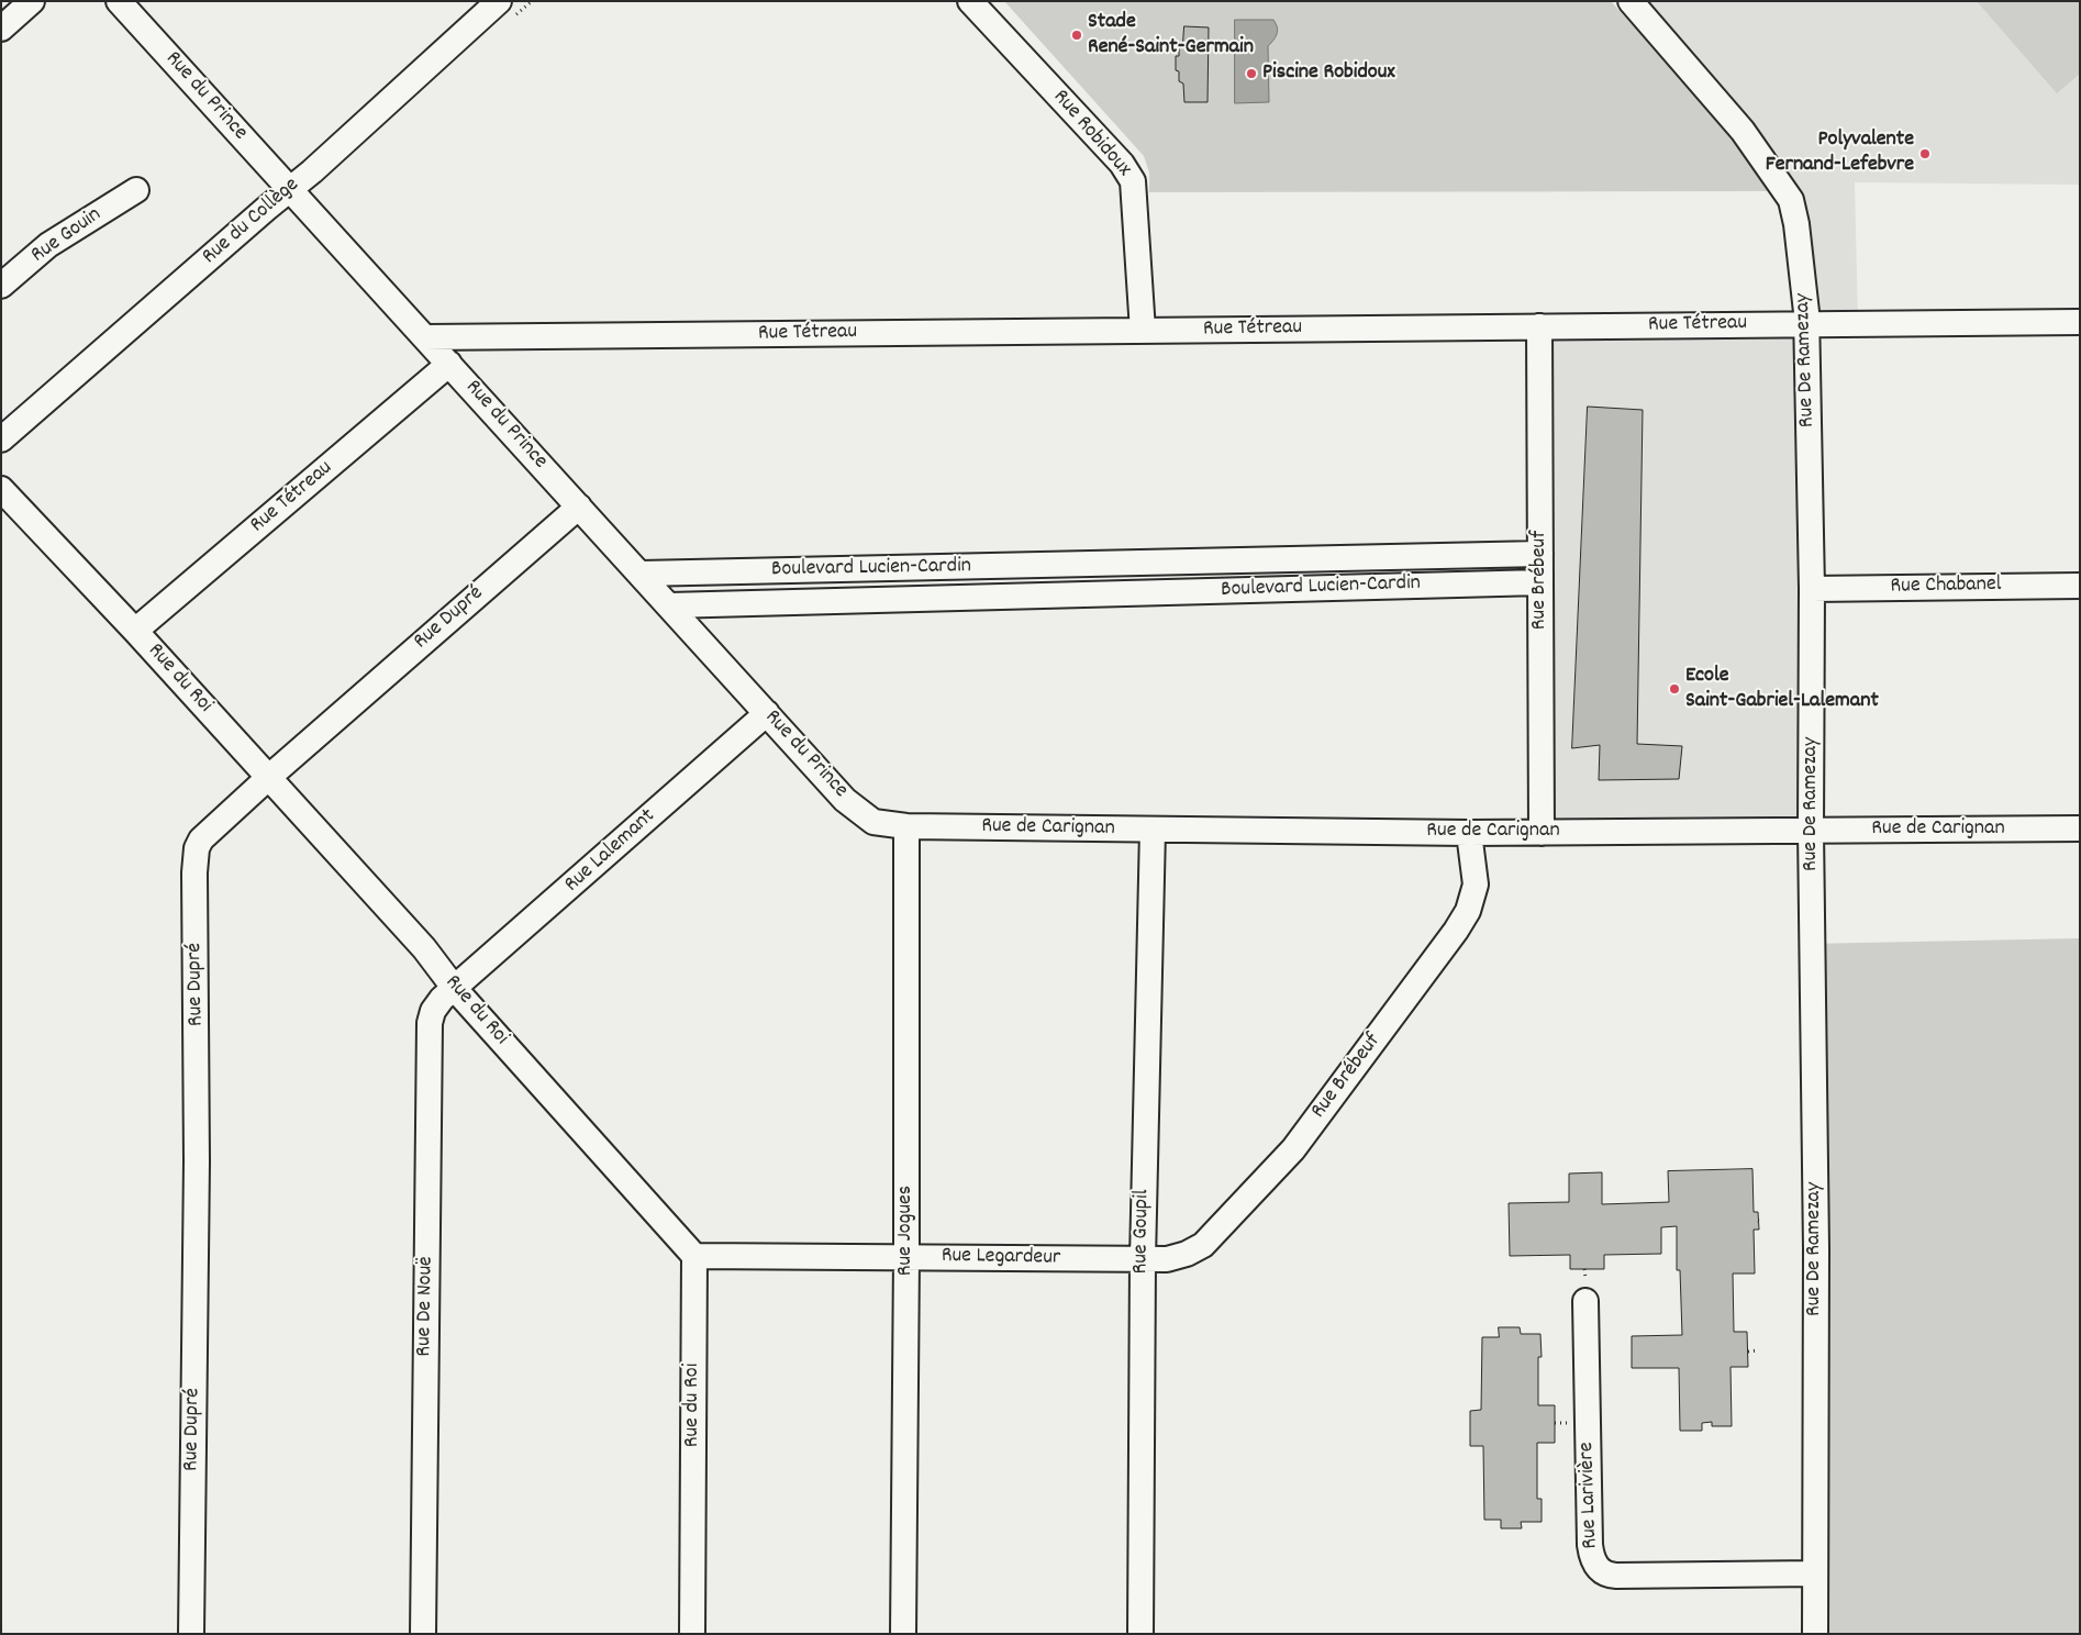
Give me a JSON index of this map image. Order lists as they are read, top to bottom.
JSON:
{
  "streets": {
    "street": [
      "Rue du Prince",
      "Rue Robidoux",
      "Rue du Collège",
      "Rue Gouin",
      "Rue Tétreau",
      "Rue De Ramezay",
      "Boulevard Lucien-Cardin",
      "Rue Brébeuf",
      "Rue Chabanel",
      "Rue Dupré",
      "Rue du Roi",
      "Rue de Carignan",
      "Rue Lalemant",
      "Rue Jogues",
      "Rue Goupil",
      "Rue Legardeur",
      "Rue De Nouë",
      "Rue Larivière"
    ]
  },
  "crossings": [
    ["Rue du Prince", "Rue du Collège"],
    ["Rue du Prince", "Rue Tétreau"],
    ["Rue du Prince", "Boulevard Lucien-Cardin"],
    ["Rue du Prince", "Rue Dupré"],
    ["Rue du Prince", "Rue de Carignan"],
    ["Rue du Prince", "Rue Lalemant"],
    ["Rue du Prince", "Rue Jogues"],
    ["Rue Robidoux", "Rue Tétreau"],
    ["Rue Tétreau", "Rue De Ramezay"],
    ["Rue Tétreau", "Rue Brébeuf"],
    ["Rue Tétreau", "Rue du Roi"],
    ["Rue De Ramezay", "Rue Chabanel"],
    ["Rue De Ramezay", "Rue de Carignan"],
    ["Rue De Ramezay", "Rue Larivière"],
    ["Boulevard Lucien-Cardin", "Rue Brébeuf"],
    ["Rue Brébeuf", "Rue de Carignan"],
    ["Rue Brébeuf", "Rue Goupil"],
    ["Rue Brébeuf", "Rue Legardeur"],
    ["Rue Dupré", "Rue du Roi"],
    ["Rue du Roi", "Rue Lalemant"],
    ["Rue du Roi", "Rue Legardeur"],
    ["Rue du Roi", "Rue De Nouë"],
    ["Rue de Carignan", "Rue Jogues"],
    ["Rue de Carignan", "Rue Goupil"],
    ["Rue Lalemant", "Rue De Nouë"],
    ["Rue Jogues", "Rue Legardeur"],
    ["Rue Goupil", "Rue Legardeur"]
  ],
  "places": [
    "Stade René-Saint-Germain",
    "Piscine Robidoux",
    "Polyvalente Fernand-Lefebvre",
    "Ecole Saint-Gabriel-Lalemant"
  ]
}
